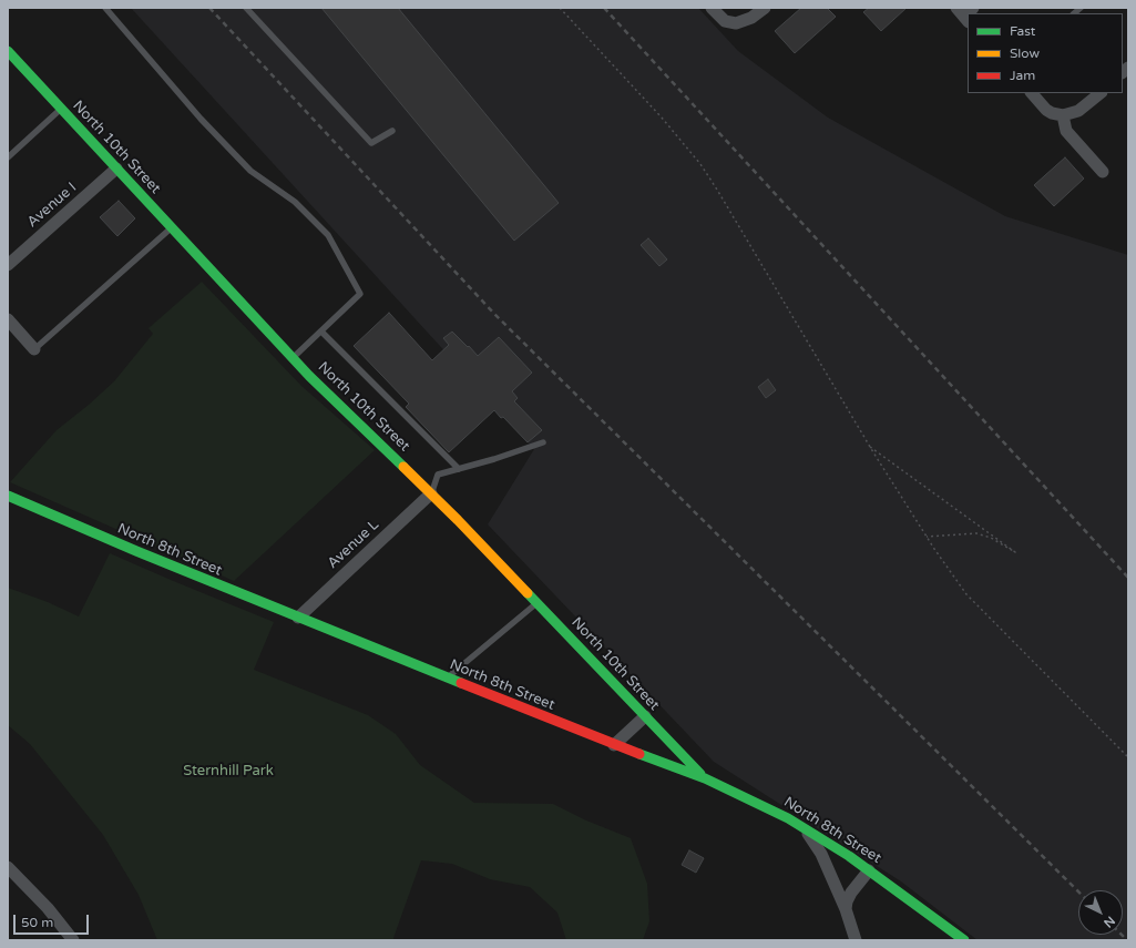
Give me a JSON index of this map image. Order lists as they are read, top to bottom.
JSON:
{
  "streets": {
    "street": [
      "North 10th Street",
      "Avenue I",
      "Avenue L",
      "North 8th Street"
    ]
  },
  "crossings": [
    ["North 10th Street", "Avenue I"],
    ["North 10th Street", "Avenue L"],
    ["North 10th Street", "North 8th Street"],
    ["Avenue L", "North 8th Street"]
  ],
  "parks": ["Sternhill Park"],
  "legend": ["Fast", "Slow", "Jam"],
  "scale_bar": "50 m",
  "north": "bottom right"
}
